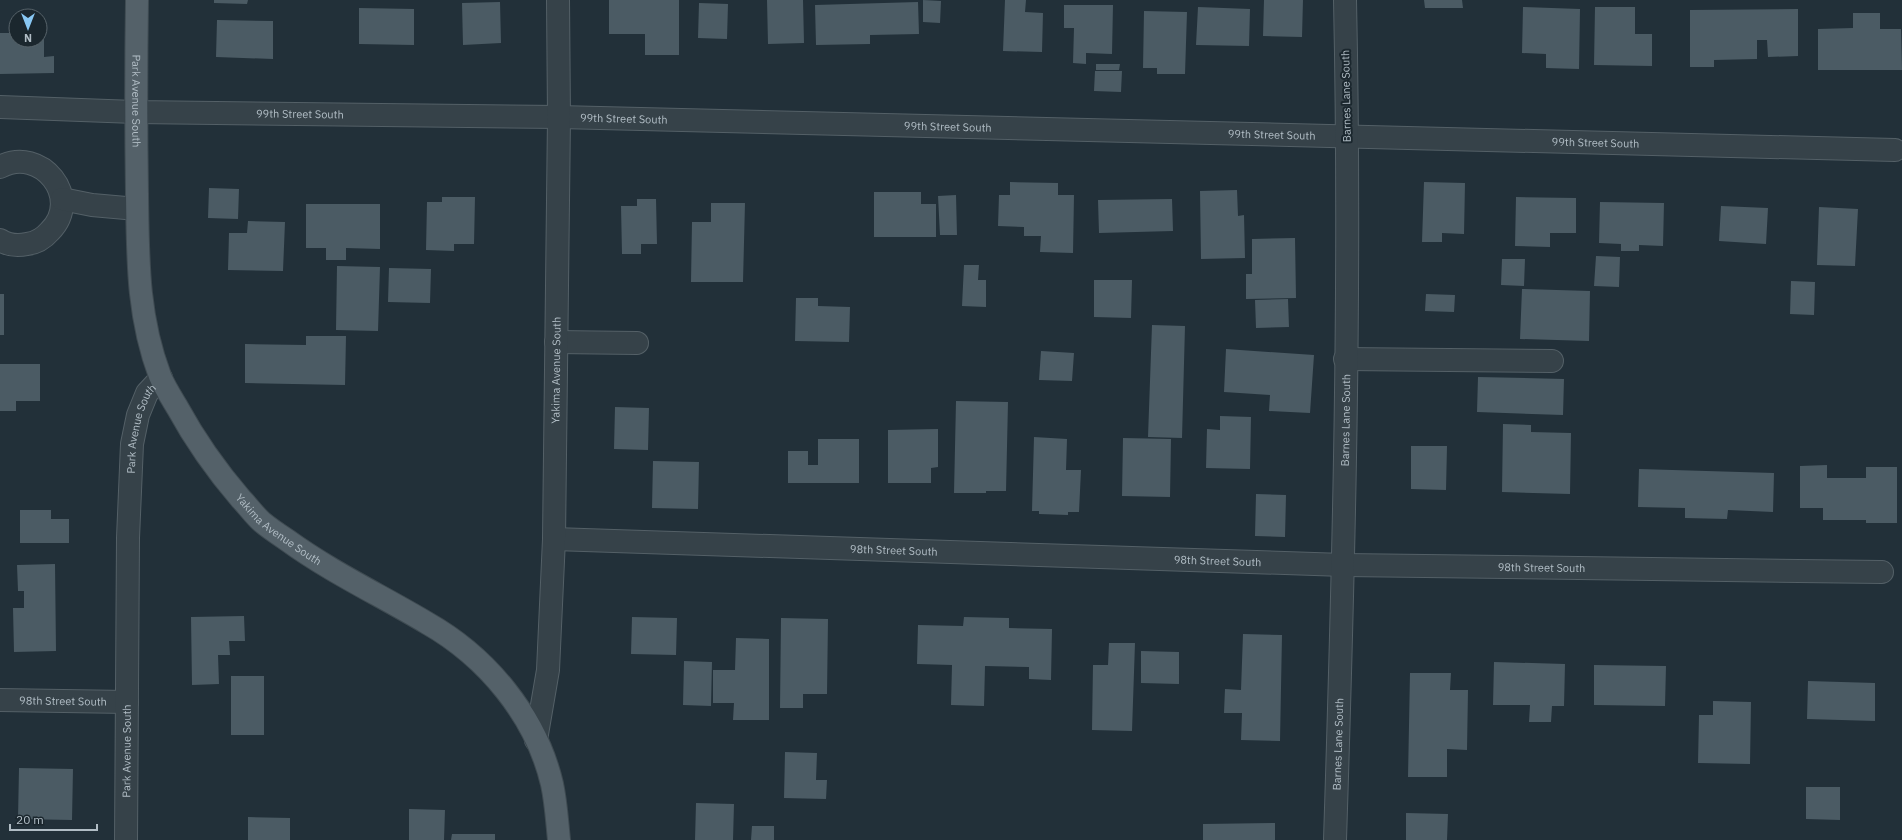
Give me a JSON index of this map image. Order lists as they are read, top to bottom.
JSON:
{
  "streets": {
    "main road": ["Park Avenue South", "Yakima Avenue South"],
    "street": ["Barnes Lane South", "99th Street South", "98th Street South"]
  },
  "crossings": [
    ["Barnes Lane South", "99th Street South"],
    ["Barnes Lane South", "98th Street South"],
    ["Park Avenue South", "99th Street South"],
    ["Park Avenue South", "Yakima Avenue South"],
    ["Park Avenue South", "98th Street South"],
    ["99th Street South", "Yakima Avenue South"],
    ["Yakima Avenue South", "98th Street South"]
  ],
  "scale_bar": "20 m",
  "north": "bottom"
}
